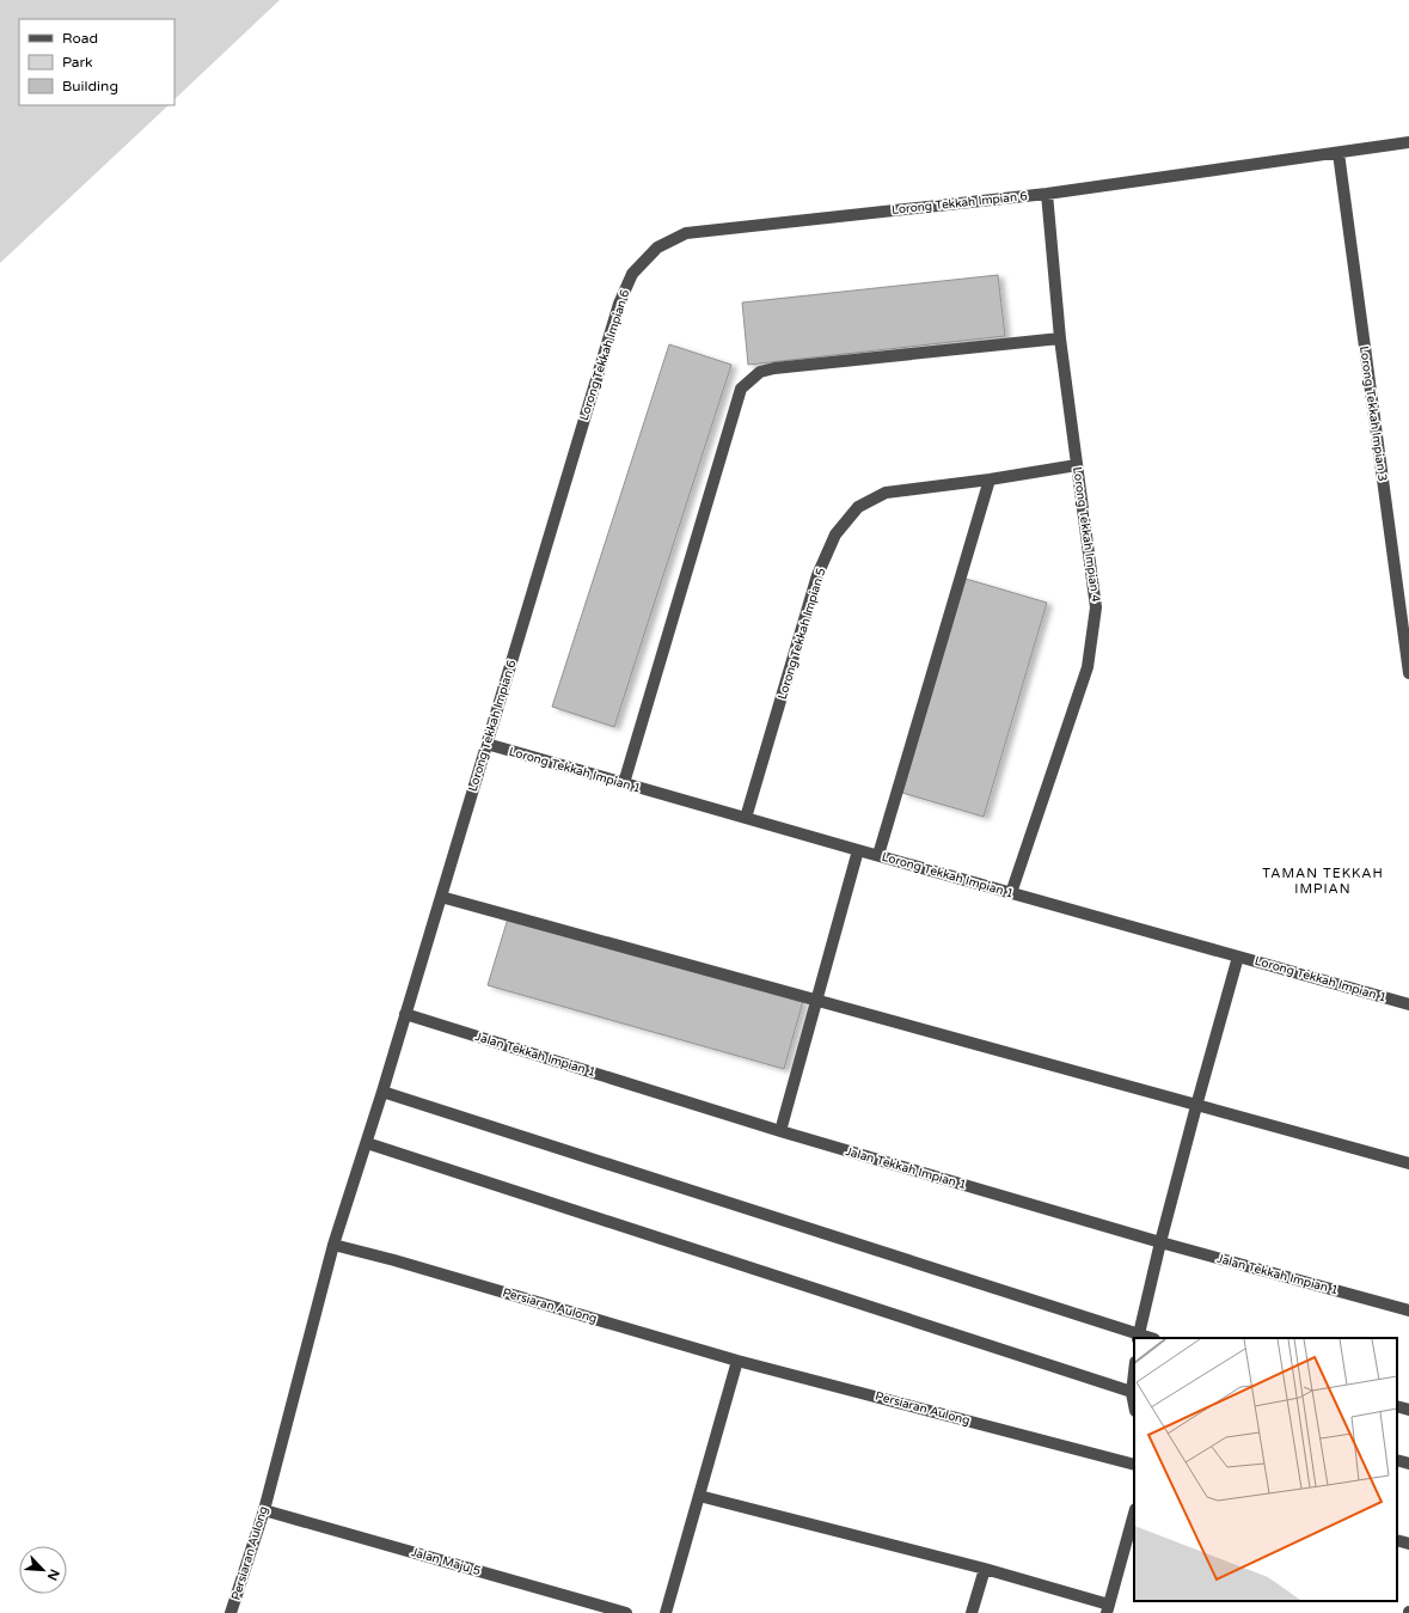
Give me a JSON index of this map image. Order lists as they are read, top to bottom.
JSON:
{
  "streets": {
    "street": [
      "Lorong Tekkah Impian 6",
      "Lorong Tekkah Impian 3",
      "Lorong Tekkah Impian 4",
      "Lorong Tekkah Impian 5",
      "Lorong Tekkah Impian 1",
      "Jalan Tekkah Impian 1",
      "Persiaran Aulong",
      "Jalan Maju 5"
    ]
  },
  "crossings": [
    ["Lorong Tekkah Impian 6", "Lorong Tekkah Impian 3"],
    ["Lorong Tekkah Impian 6", "Lorong Tekkah Impian 4"],
    ["Lorong Tekkah Impian 6", "Lorong Tekkah Impian 1"],
    ["Lorong Tekkah Impian 6", "Jalan Tekkah Impian 1"],
    ["Lorong Tekkah Impian 6", "Persiaran Aulong"],
    ["Lorong Tekkah Impian 4", "Lorong Tekkah Impian 5"],
    ["Lorong Tekkah Impian 4", "Lorong Tekkah Impian 1"],
    ["Lorong Tekkah Impian 5", "Lorong Tekkah Impian 1"],
    ["Persiaran Aulong", "Jalan Maju 5"]
  ],
  "districts": ["TAMAN TEKKAH IMPIAN"],
  "legend": ["Road", "Park", "Building"],
  "north": "bottom right"
}
